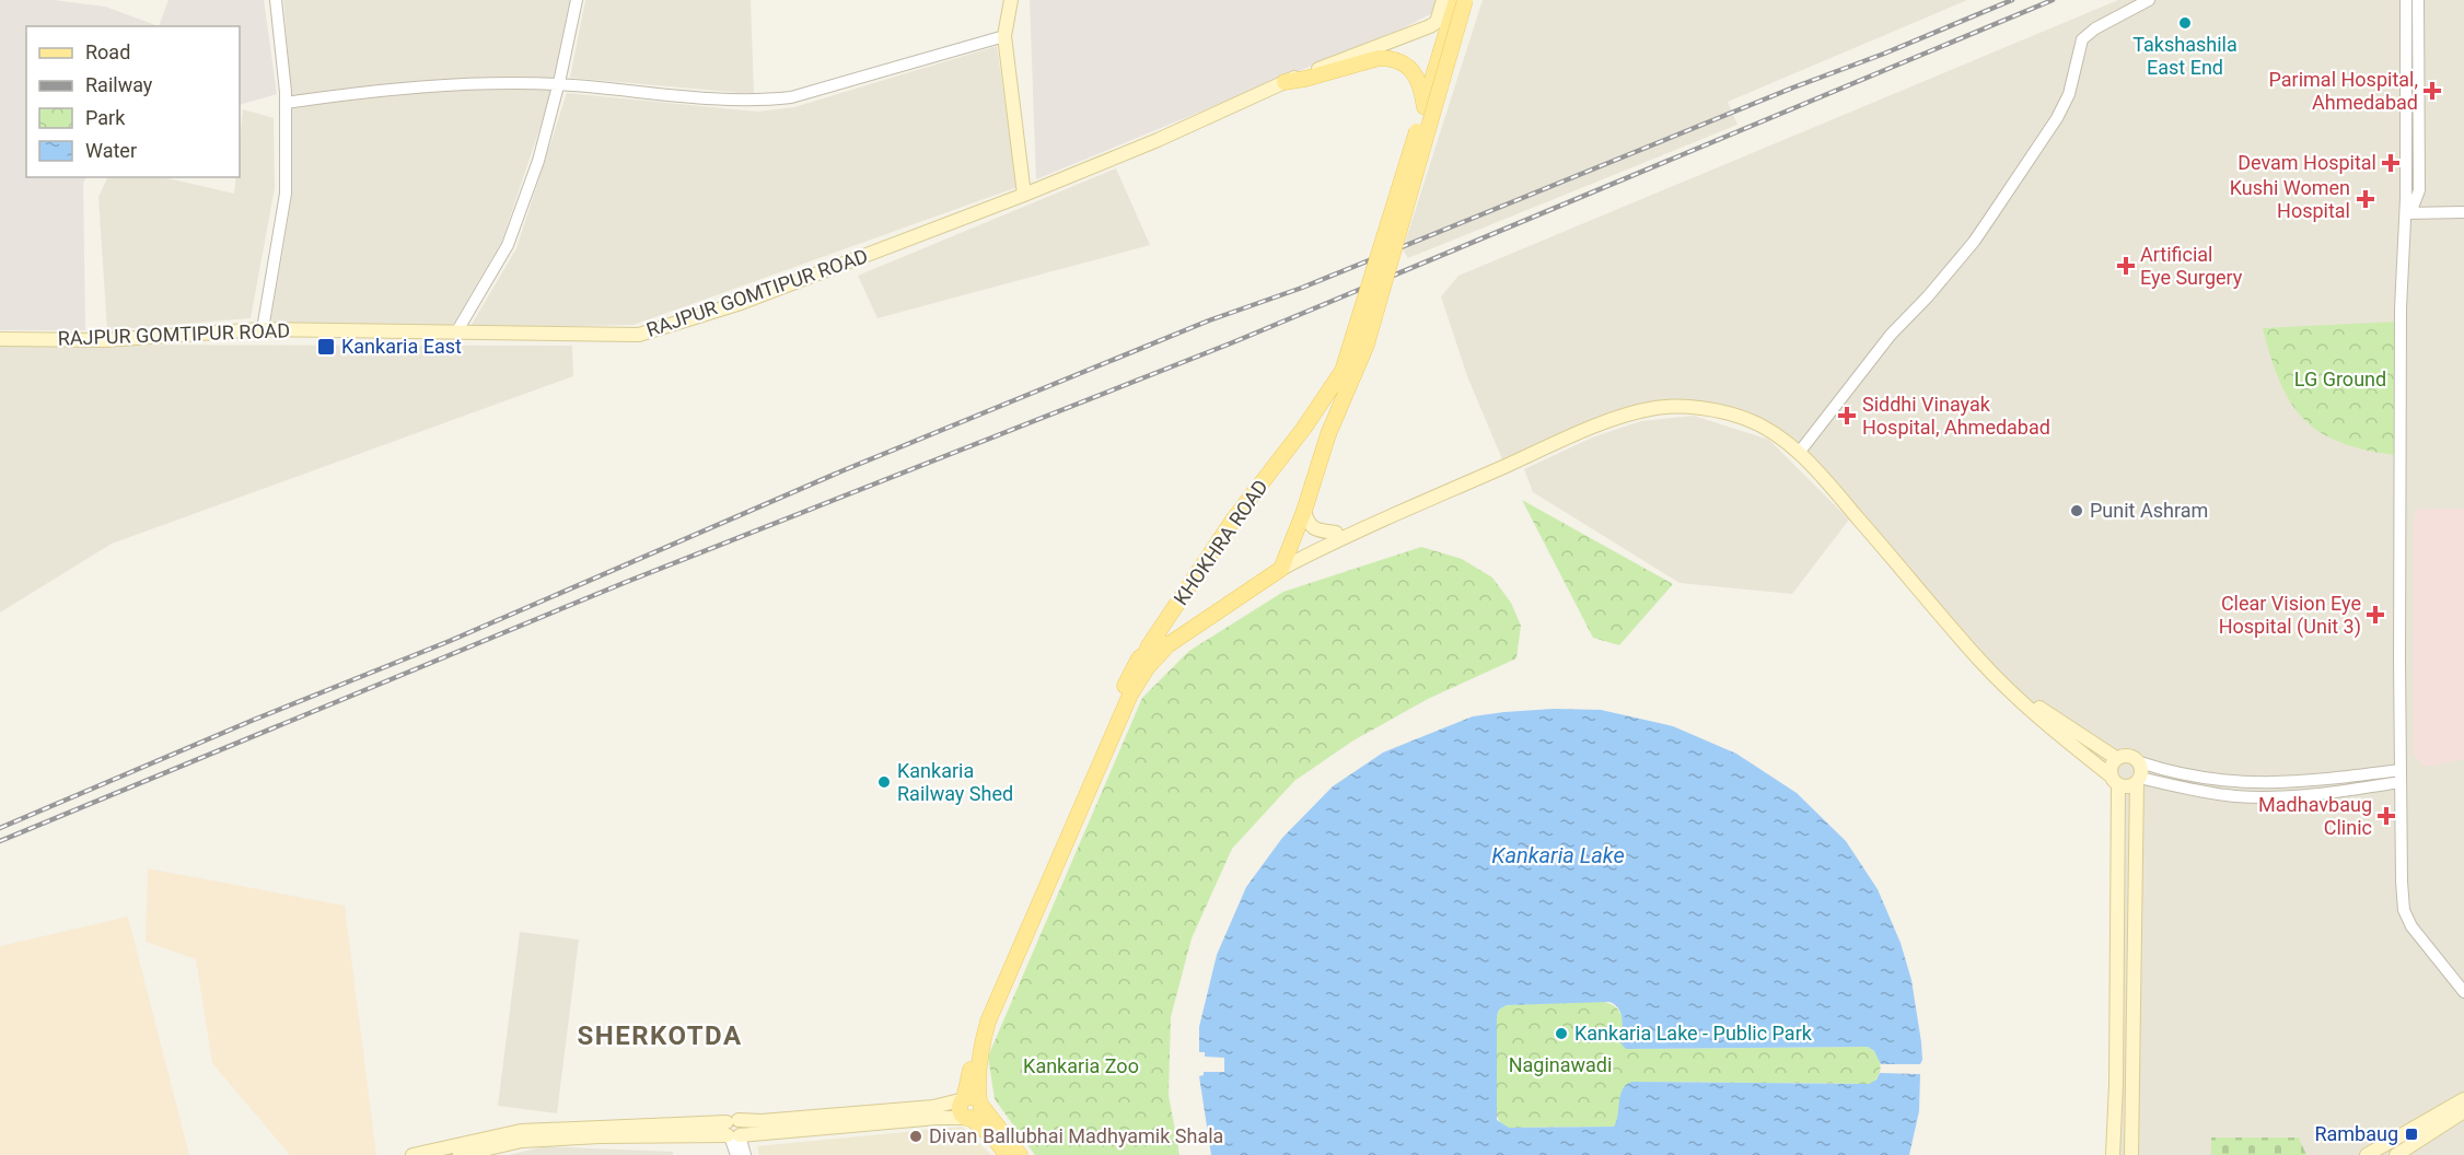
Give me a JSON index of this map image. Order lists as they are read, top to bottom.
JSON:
{
  "streets": {
    "main road": ["RAJPUR GOMTIPUR ROAD", "KHOKHRA ROAD"]
  },
  "districts": ["SHERKOTDA"],
  "water": ["Kankaria Lake"],
  "parks": ["LG Ground", "Naginawadi", "Kankaria Zoo"],
  "places": {
    "other": [
      "Takshashila East End",
      "Punit Ashram",
      "Kankaria Railway Shed",
      "Kankaria Lake - Public Park",
      "Divan Ballubhai Madhyamik Shala"
    ],
    "health": [
      "Parimal Hospital, Ahmedabad",
      "Devam Hospital",
      "Kushi Women Hospital",
      "Artificial Eye Surgery",
      "Siddhi Vinayak Hospital, Ahmedabad",
      "Clear Vision Eye Hospital (Unit 3)",
      "Madhavbaug Clinic"
    ],
    "transit": ["Kankaria East", "Rambaug"]
  },
  "legend": [
    "Road",
    "Railway",
    "Park",
    "Water"
  ]
}
